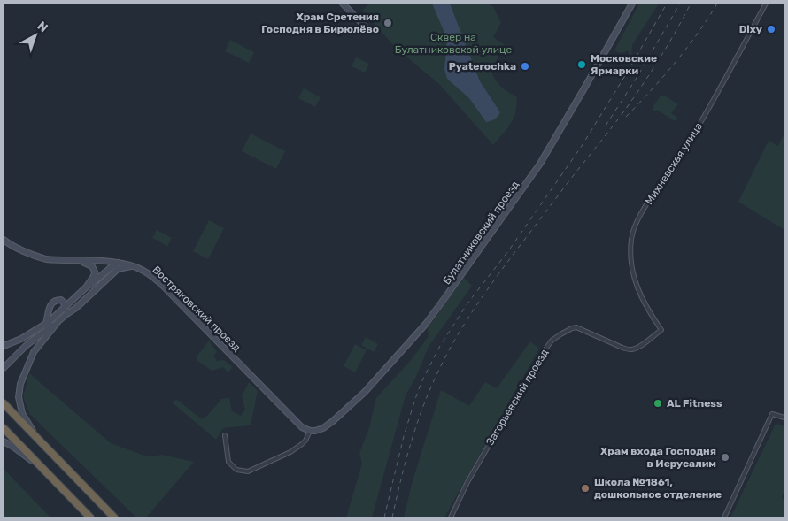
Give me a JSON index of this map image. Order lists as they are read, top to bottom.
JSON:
{
  "streets": {
    "street": [
      "Михневская улица",
      "Булатниковский проезд",
      "Востряковский проезд",
      "Загорьевский проезд"
    ]
  },
  "crossings": [
    ["Михневская улица", "Загорьевский проезд"],
    ["Булатниковский проезд", "Востряковский проезд"]
  ],
  "parks": ["Сквер на Булатниковской улице"],
  "places": [
    "Храм Сретения Господня в Бирюлёво",
    "Dixy",
    "Московские Ярмарки",
    "Pyaterochka",
    "AL Fitness",
    "Храм входа Господня в Иерусалим",
    "Школа №1861, дошкольное отделение"
  ],
  "north": "top right"
}
